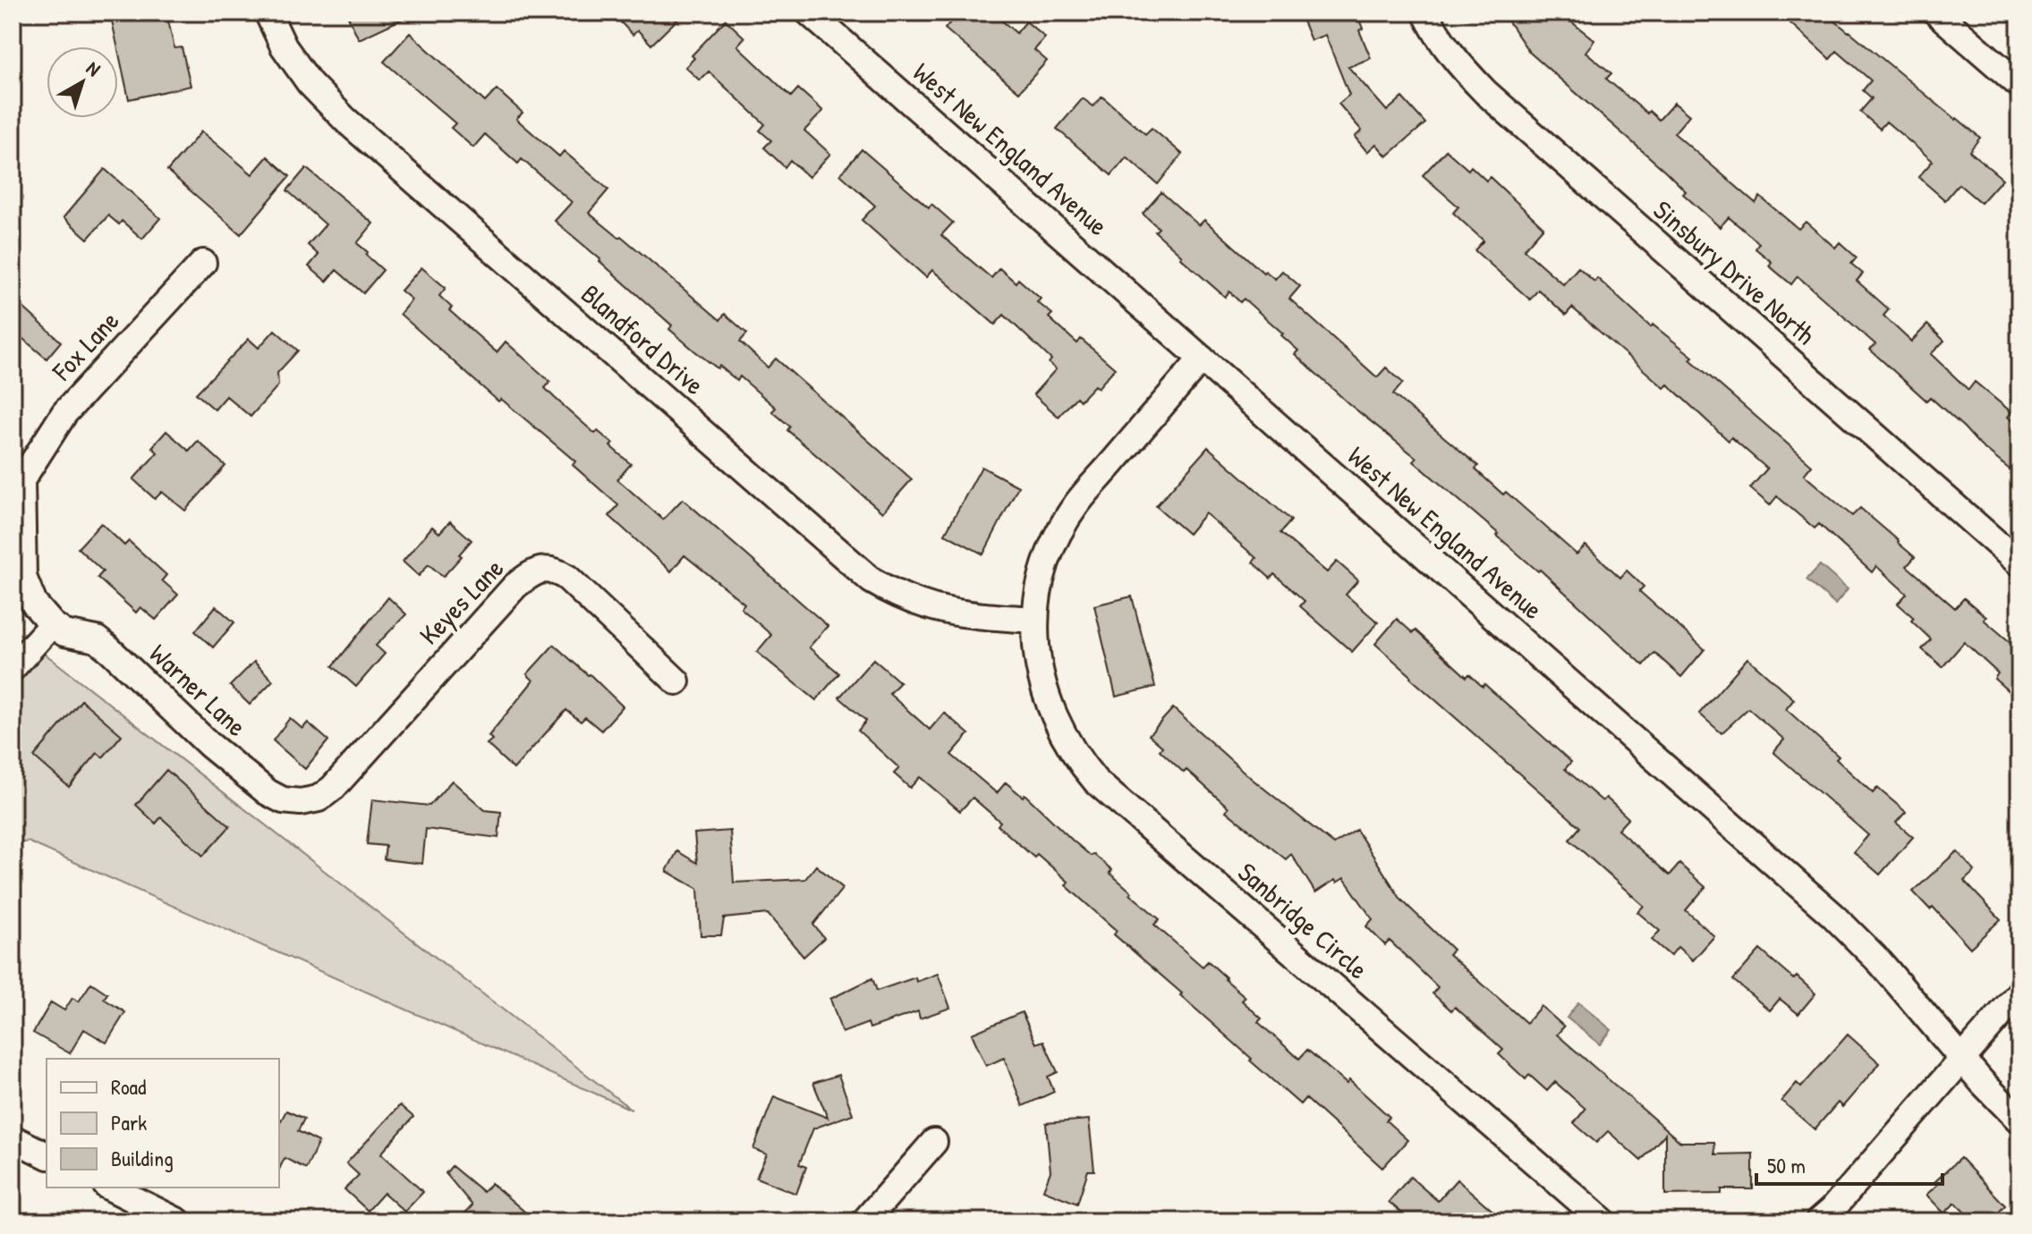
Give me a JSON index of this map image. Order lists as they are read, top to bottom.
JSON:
{
  "streets": {
    "street": [
      "West New England Avenue",
      "Sinsbury Drive North",
      "Blandford Drive",
      "Fox Lane",
      "Keyes Lane",
      "Warner Lane",
      "Sanbridge Circle"
    ]
  },
  "crossings": [
    ["West New England Avenue", "Sanbridge Circle"],
    ["Blandford Drive", "Sanbridge Circle"],
    ["Fox Lane", "Warner Lane"],
    ["Keyes Lane", "Warner Lane"]
  ],
  "legend": ["Road", "Park", "Building"],
  "scale_bar": "50 m",
  "north": "top right"
}
